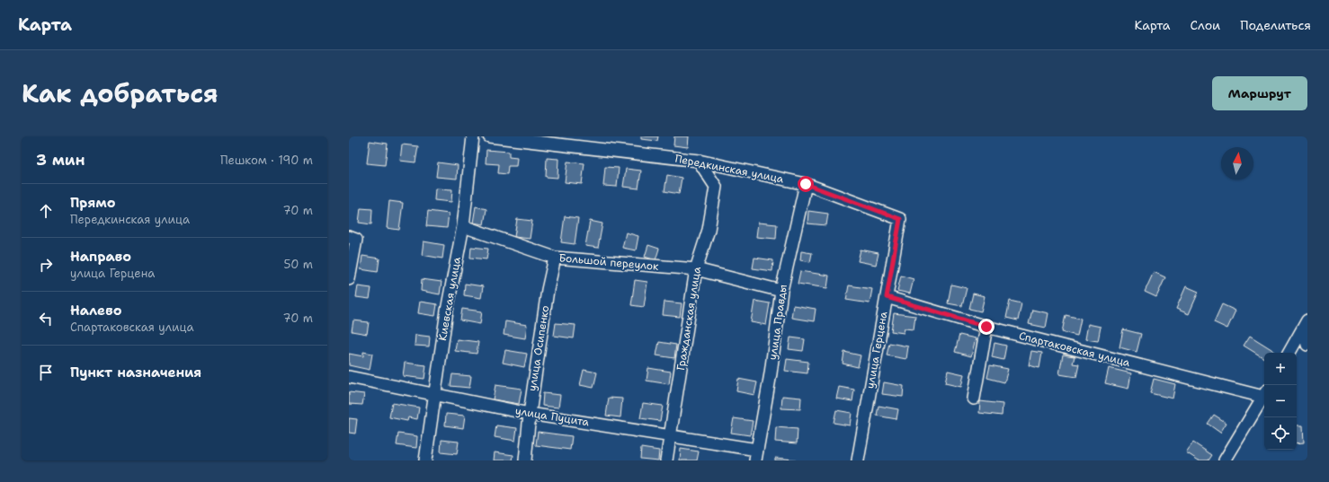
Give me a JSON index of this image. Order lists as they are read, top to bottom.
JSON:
{
  "streets": {
    "street": [
      "Передкинская улица",
      "Большой переулок",
      "Киевская улица",
      "Гражданская улица",
      "улица Правды",
      "улица Осипенко",
      "Спартаковская улица",
      "улица Герцена",
      "улица Пуцита"
    ]
  },
  "crossings": [
    ["Передкинская улица", "Гражданская улица"],
    ["Передкинская улица", "улица Правды"],
    ["Передкинская улица", "улица Герцена"],
    ["Большой переулок", "Киевская улица"],
    ["Большой переулок", "Гражданская улица"],
    ["Большой переулок", "улица Правды"],
    ["Большой переулок", "улица Осипенко"],
    ["Киевская улица", "улица Пуцита"],
    ["Гражданская улица", "улица Пуцита"],
    ["улица Правды", "улица Пуцита"],
    ["улица Осипенко", "улица Пуцита"],
    ["Спартаковская улица", "улица Герцена"]
  ],
  "north": "top",
  "page": {
    "header": "Карта",
    "nav": ["Карта", "Слои", "Поделиться"],
    "title": "Как добраться",
    "buttons": "Маршрут",
    "heading": ["3 мин", "Пешком · 190 m"],
    "list": [
      ["Прямо", "Передкинская улица", "70 m"],
      ["Направо", "улица Герцена", "50 m"],
      ["Налево", "Спартаковская улица", "70 m"],
      "Пункт назначения"
    ],
    "map_buttons": ["+", "−"]
  }
}
